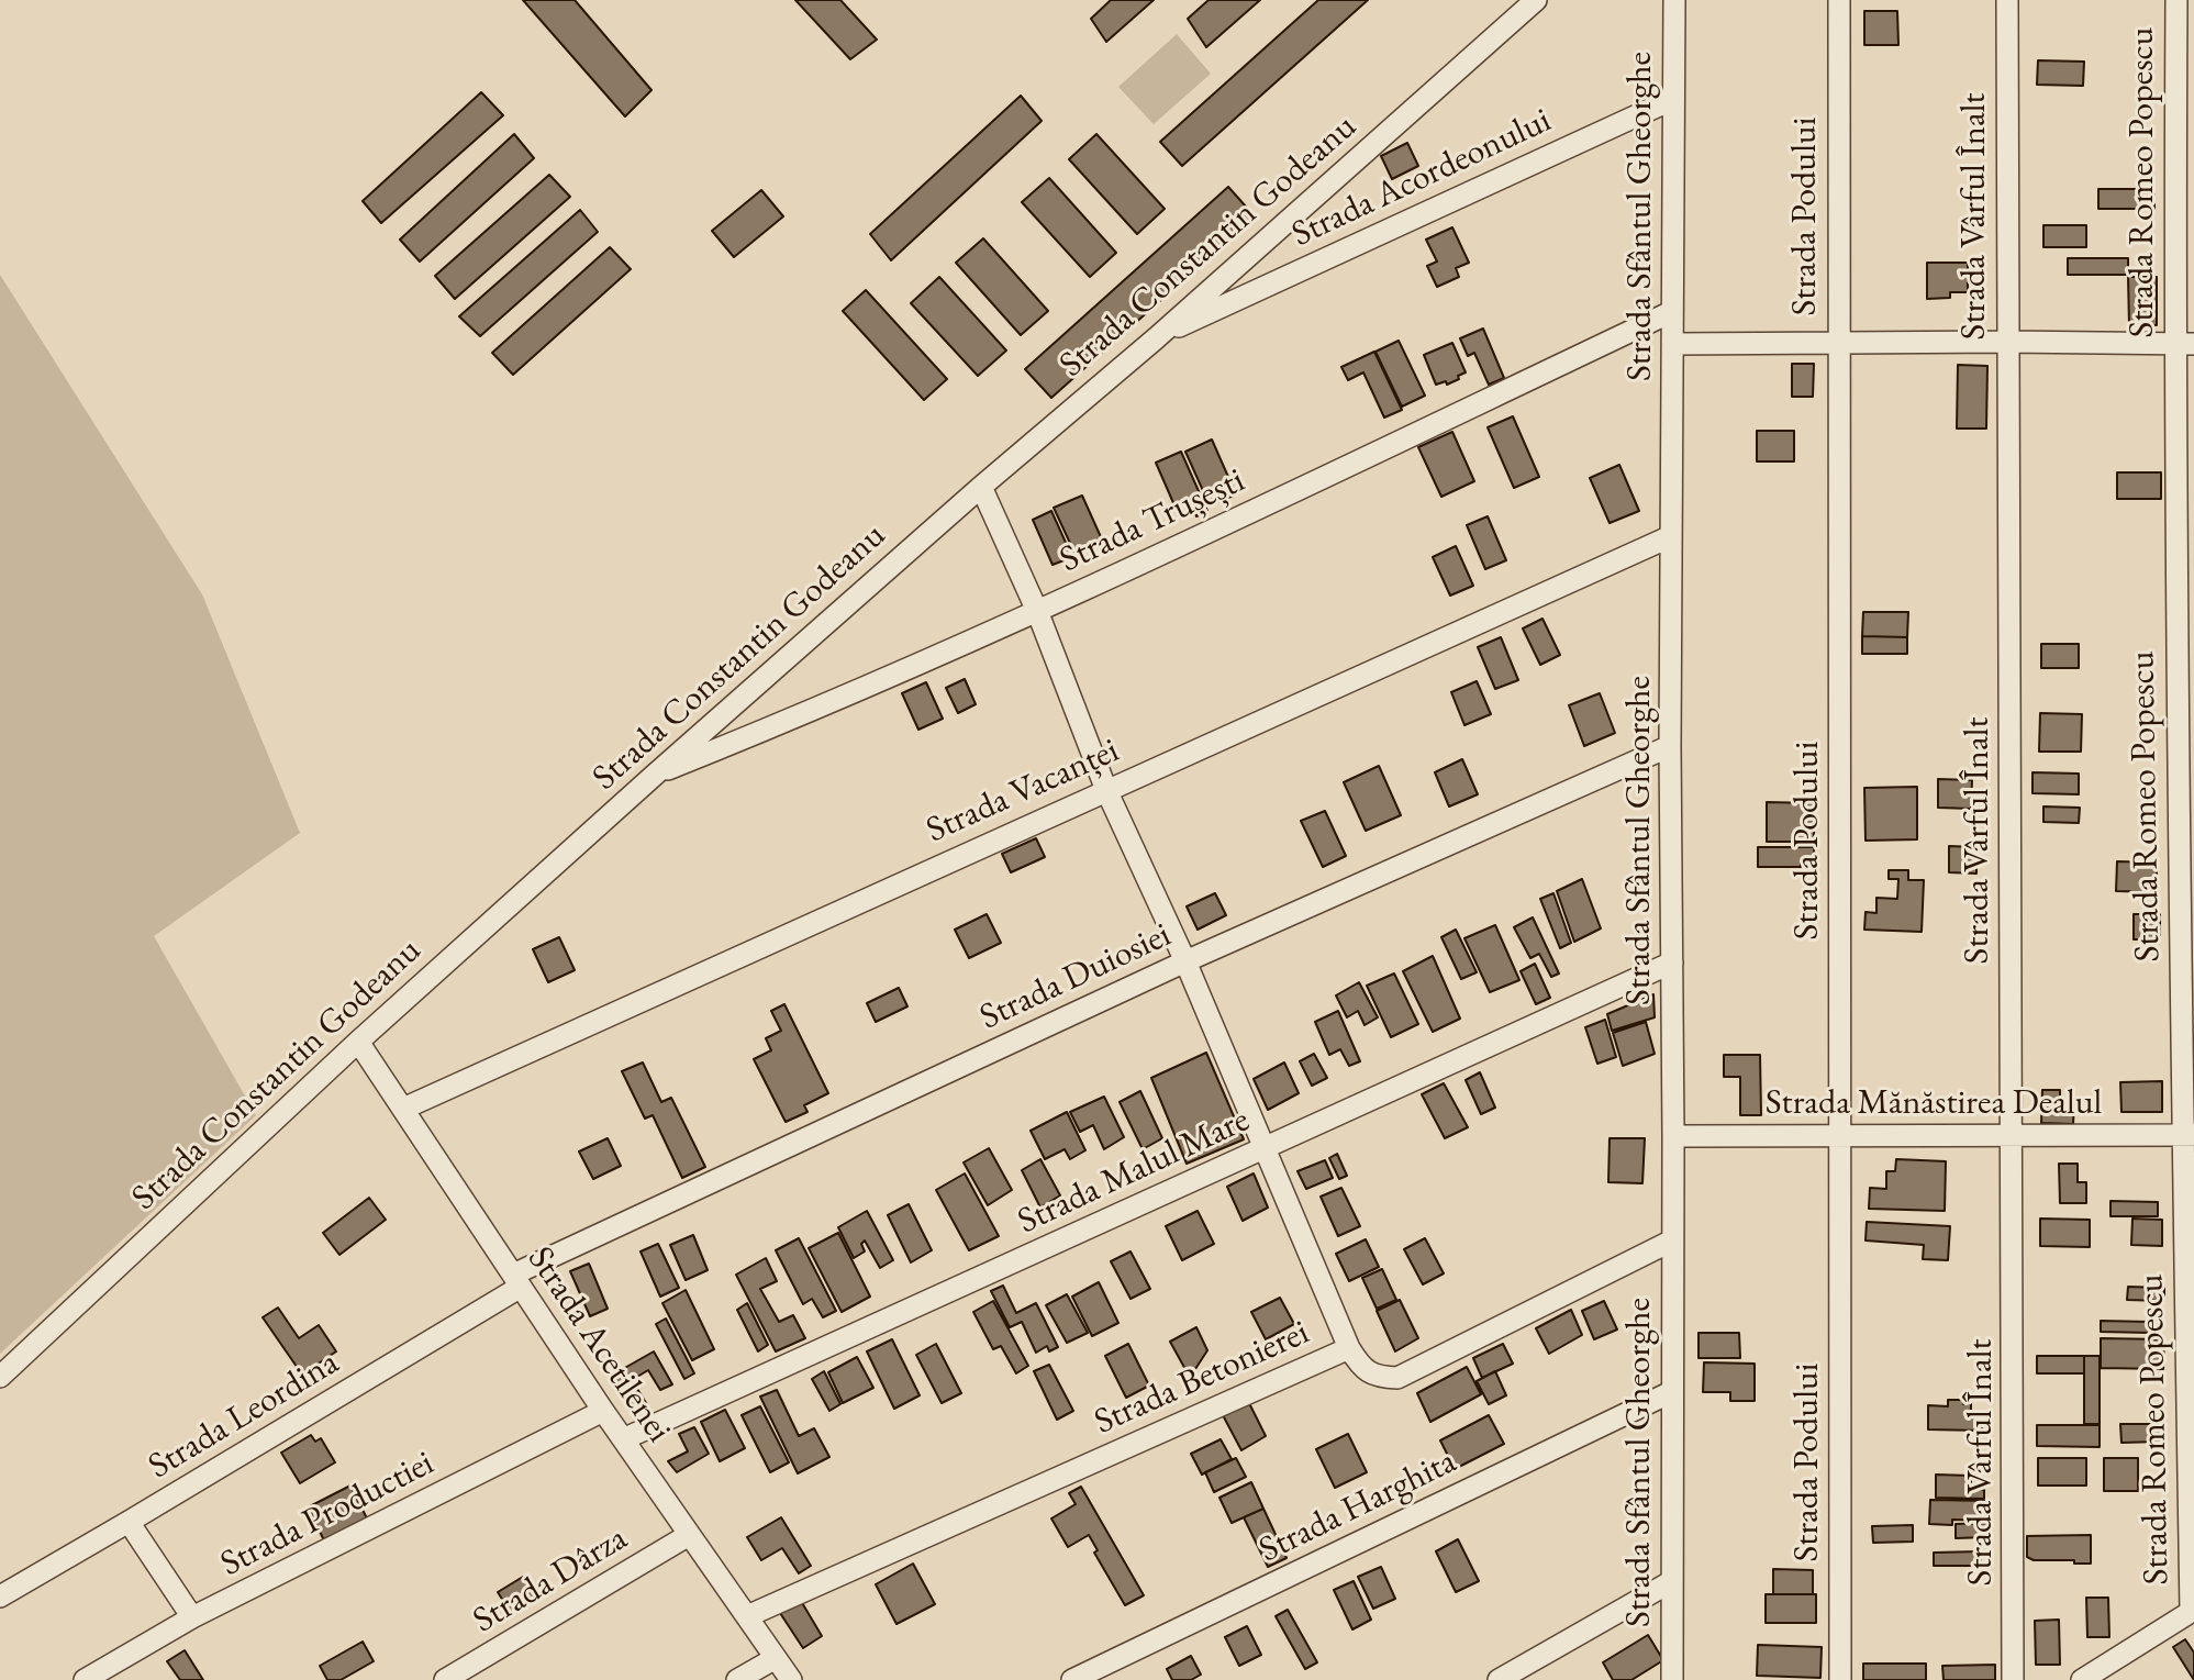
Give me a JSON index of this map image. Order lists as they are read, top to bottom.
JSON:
{
  "streets": {
    "street": [
      "Strada Acordeonului",
      "Strada Romeo Popescu",
      "Strada Sfântul Gheorghe",
      "Strada Podului",
      "Strada Vârful Înalt",
      "Strada Constantin Godeanu",
      "Strada Trușești",
      "Strada Vacanței",
      "Strada Duiosiei",
      "Strada Mănăstirea Dealul",
      "Strada Malul Mare",
      "Strada Acetilenei",
      "Strada Betonierei",
      "Strada Leordina",
      "Strada Harghita",
      "Strada Productiei",
      "Strada Dârza"
    ]
  },
  "crossings": [
    ["Strada Acordeonului", "Strada Sfântul Gheorghe"],
    ["Strada Acordeonului", "Strada Constantin Godeanu"],
    ["Strada Romeo Popescu", "Strada Mănăstirea Dealul"],
    ["Strada Sfântul Gheorghe", "Strada Trușești"],
    ["Strada Sfântul Gheorghe", "Strada Vacanței"],
    ["Strada Sfântul Gheorghe", "Strada Duiosiei"],
    ["Strada Sfântul Gheorghe", "Strada Mănăstirea Dealul"],
    ["Strada Sfântul Gheorghe", "Strada Malul Mare"],
    ["Strada Sfântul Gheorghe", "Strada Betonierei"],
    ["Strada Sfântul Gheorghe", "Strada Harghita"],
    ["Strada Podului", "Strada Mănăstirea Dealul"],
    ["Strada Vârful Înalt", "Strada Mănăstirea Dealul"],
    ["Strada Constantin Godeanu", "Strada Trușești"],
    ["Strada Constantin Godeanu", "Strada Acetilenei"],
    ["Strada Vacanței", "Strada Acetilenei"],
    ["Strada Duiosiei", "Strada Acetilenei"],
    ["Strada Duiosiei", "Strada Leordina"],
    ["Strada Malul Mare", "Strada Acetilenei"],
    ["Strada Acetilenei", "Strada Betonierei"],
    ["Strada Acetilenei", "Strada Leordina"],
    ["Strada Acetilenei", "Strada Productiei"],
    ["Strada Acetilenei", "Strada Dârza"]
  ]
}
